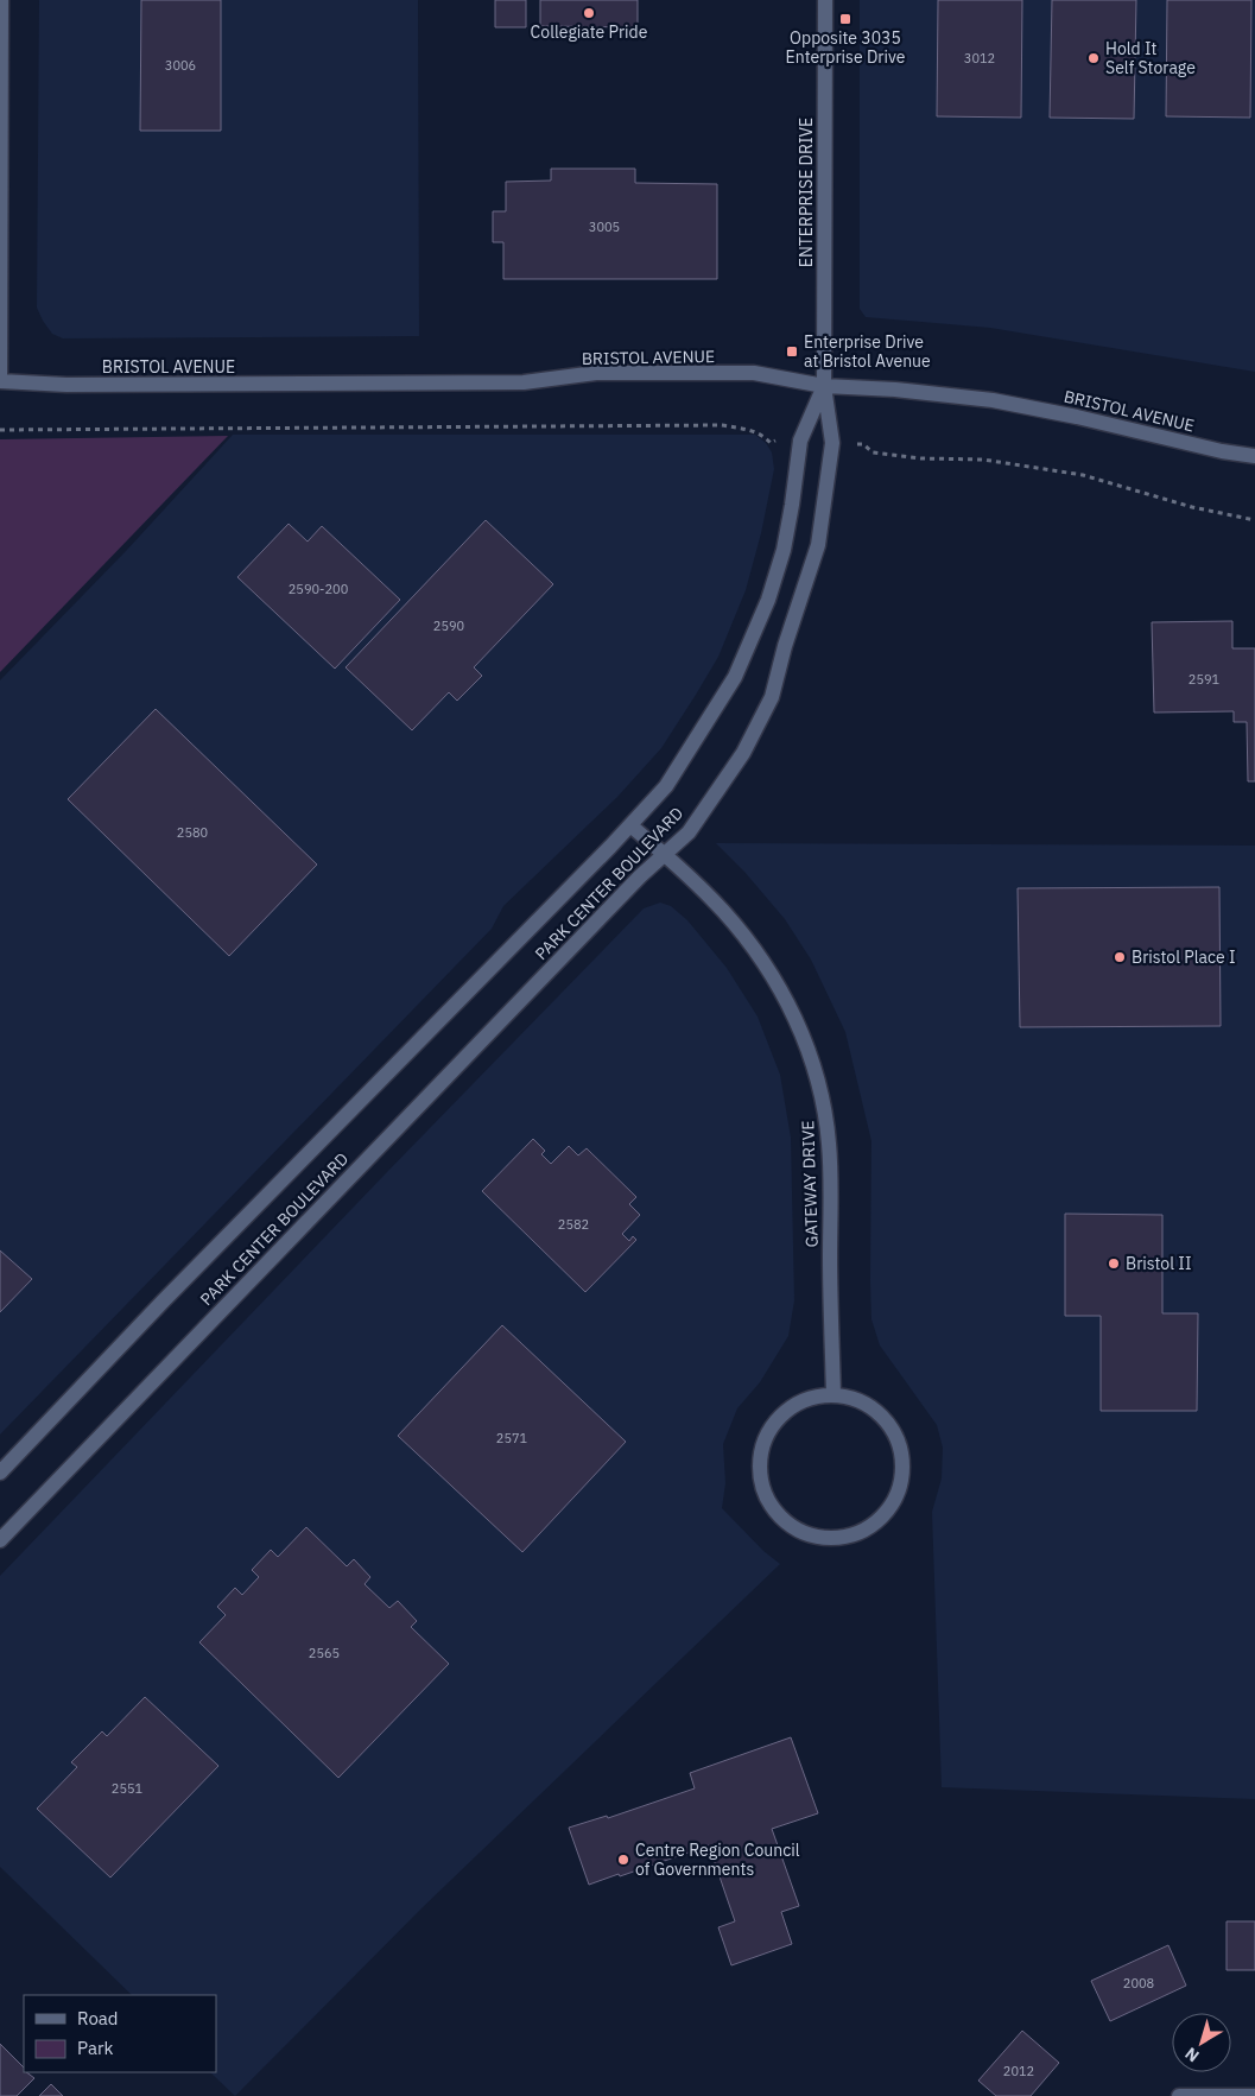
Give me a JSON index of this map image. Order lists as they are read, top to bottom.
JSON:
{
  "streets": {
    "street": [
      "ENTERPRISE DRIVE",
      "BRISTOL AVENUE",
      "PARK CENTER BOULEVARD",
      "GATEWAY DRIVE"
    ]
  },
  "crossings": [
    ["ENTERPRISE DRIVE", "BRISTOL AVENUE"],
    ["ENTERPRISE DRIVE", "PARK CENTER BOULEVARD"],
    ["BRISTOL AVENUE", "PARK CENTER BOULEVARD"],
    ["PARK CENTER BOULEVARD", "GATEWAY DRIVE"]
  ],
  "places": {
    "other": [
      "Collegiate Pride",
      "Hold It Self Storage",
      "Bristol Place I",
      "Bristol II",
      "Centre Region Council of Governments"
    ],
    "transit": ["Opposite 3035 Enterprise Drive", "Enterprise Drive at Bristol Avenue"]
  },
  "house_numbers": [
    "3012",
    "3006",
    "3005",
    "2590-200",
    "2590",
    "2591",
    "2580",
    "2582",
    "2571",
    "2565",
    "2551",
    "2008",
    "2012"
  ],
  "legend": ["Road", "Park"],
  "north": "bottom left"
}
